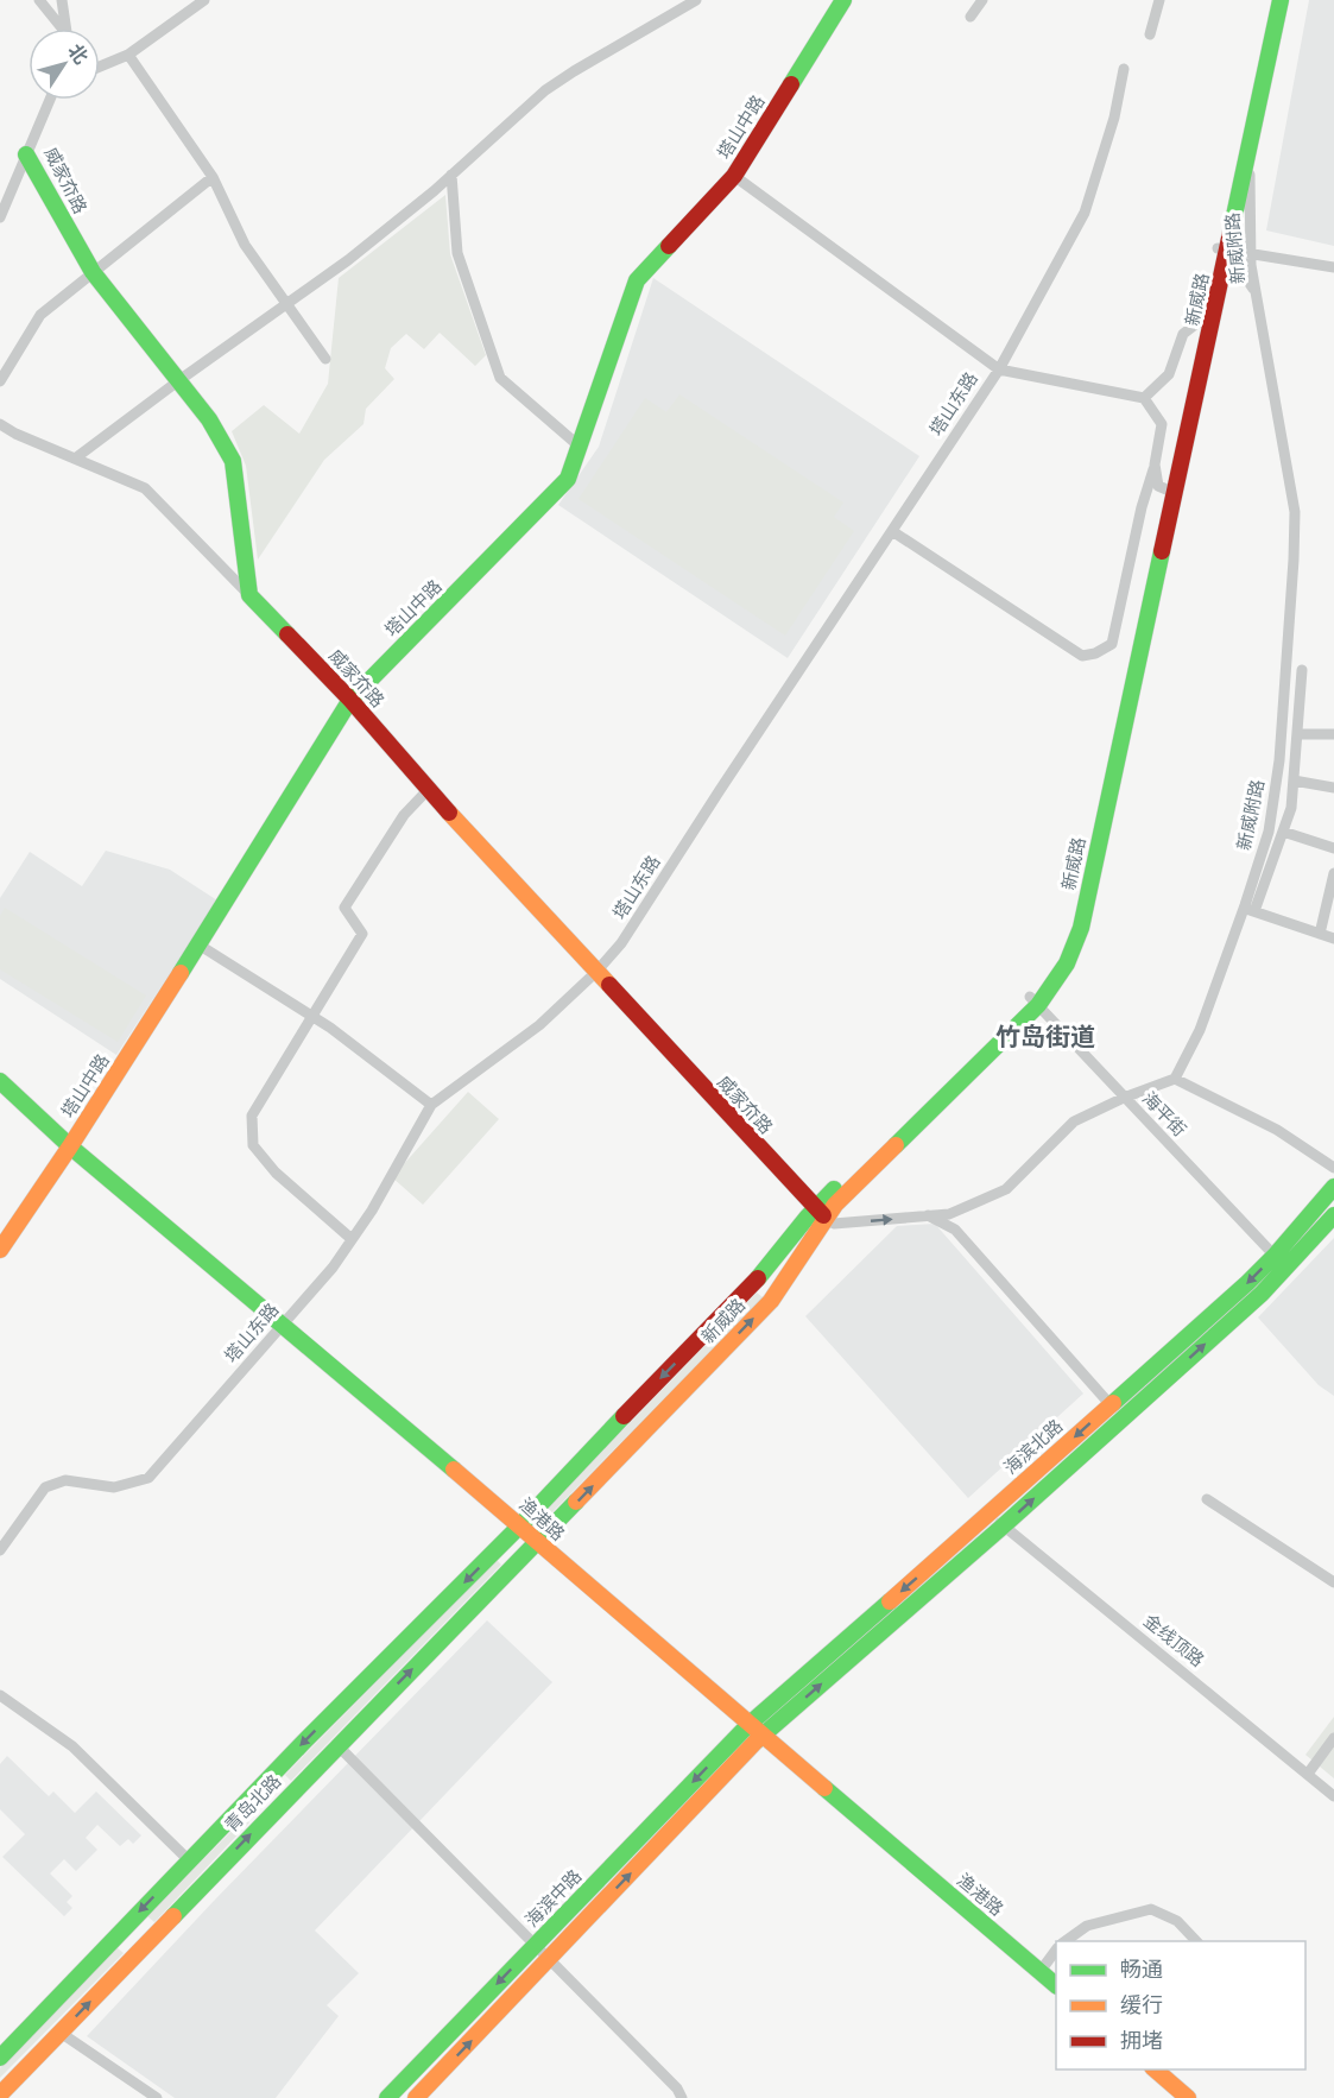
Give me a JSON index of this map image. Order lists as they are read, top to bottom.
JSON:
{
  "streets": {
    "main road": [
      "塔山中路",
      "威家夼路",
      "新威路",
      "海滨北路",
      "渔港路",
      "青岛北路",
      "海滨中路"
    ],
    "street": [
      "新威附路",
      "塔山东路",
      "海平街",
      "金线顶路"
    ]
  },
  "crossings": [
    ["塔山中路", "威家夼路"],
    ["塔山中路", "渔港路"],
    ["威家夼路", "新威路"],
    ["威家夼路", "塔山东路"],
    ["新威附路", "新威路"],
    ["新威路", "海平街"],
    ["新威路", "渔港路"],
    ["新威路", "青岛北路"],
    ["塔山东路", "渔港路"],
    ["海平街", "海滨北路"],
    ["海滨北路", "渔港路"],
    ["海滨北路", "金线顶路"],
    ["海滨北路", "海滨中路"],
    ["渔港路", "青岛北路"],
    ["渔港路", "海滨中路"]
  ],
  "districts": ["竹岛街道"],
  "legend": ["畅通", "缓行", "拥堵"],
  "north": "top right"
}
